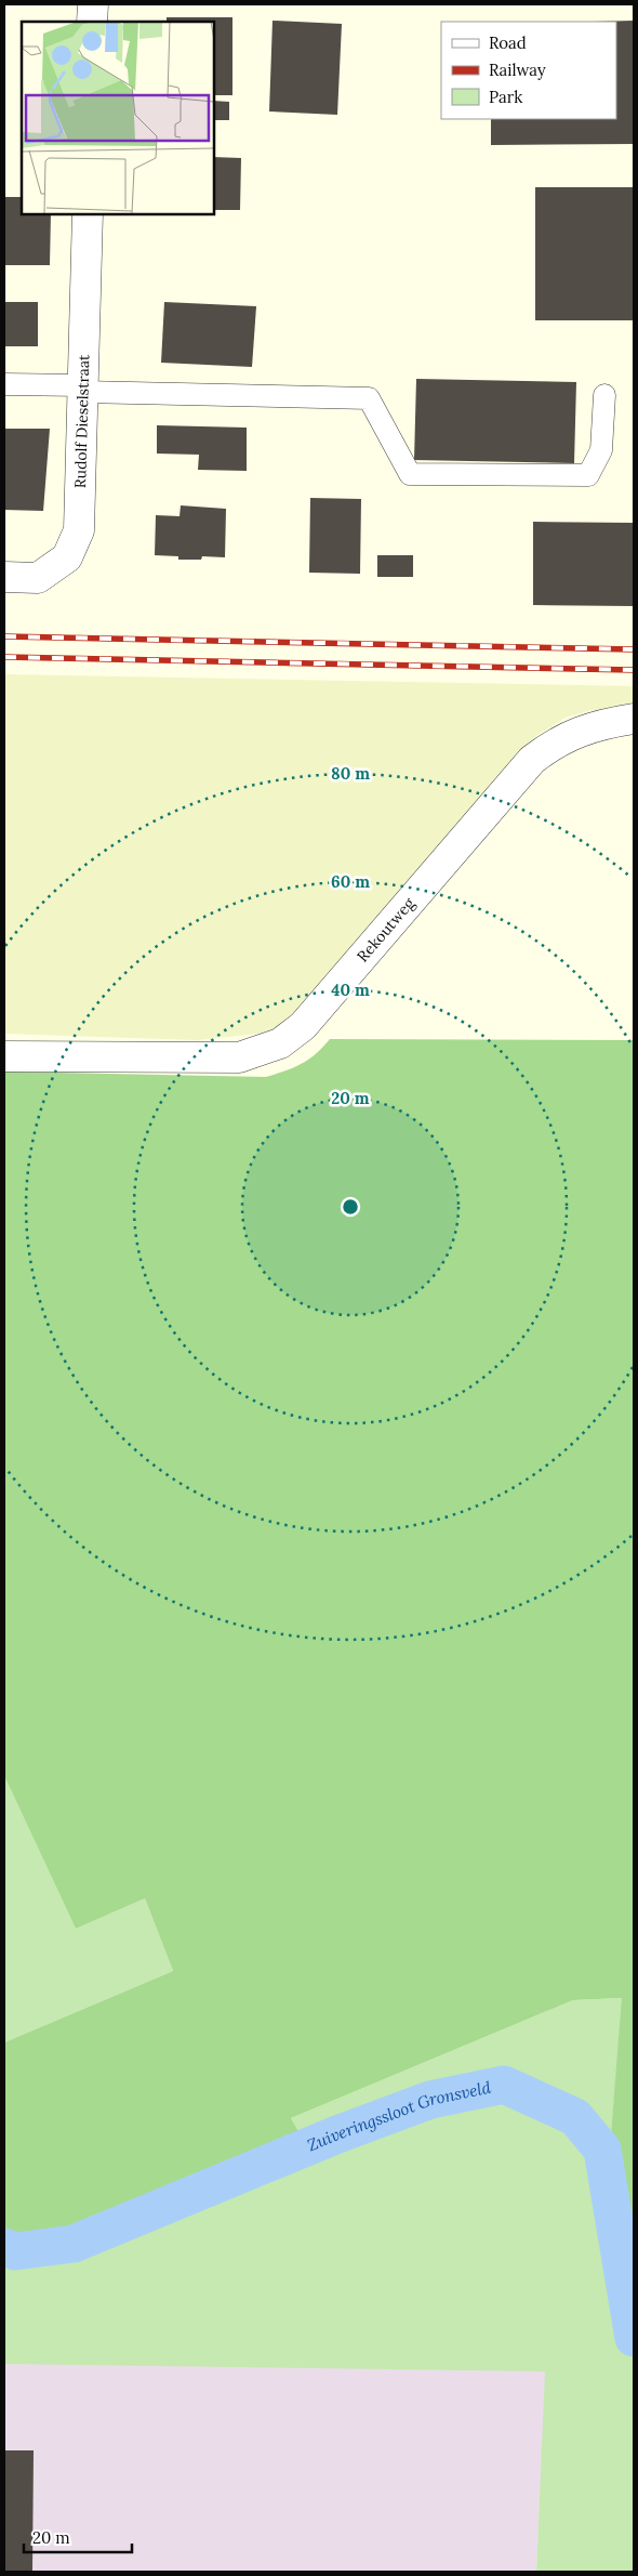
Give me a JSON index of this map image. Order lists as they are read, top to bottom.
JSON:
{
  "streets": {
    "street": ["Rudolf Dieselstraat", "Rekoutweg"]
  },
  "water": ["Zuiveringssloot Gronsveld"],
  "legend": ["Road", "Railway", "Park"],
  "scale_bar": "20 m",
  "rings": [
    "80 m",
    "60 m",
    "40 m",
    "20 m"
  ]
}
